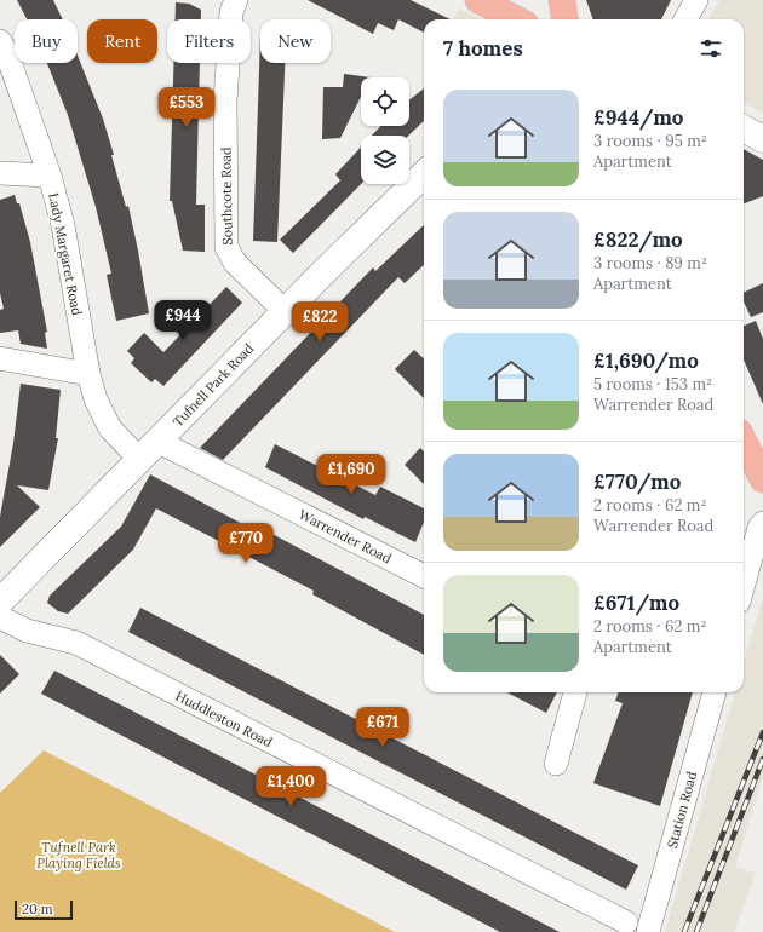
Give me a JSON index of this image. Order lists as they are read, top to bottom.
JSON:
{
  "streets": {
    "street": [
      "Southcote Road",
      "Lady Margaret Road",
      "Tufnell Park Road",
      "Warrender Road",
      "Huddleston Road",
      "Station Road"
    ]
  },
  "crossings": [
    ["Southcote Road", "Tufnell Park Road"],
    ["Lady Margaret Road", "Tufnell Park Road"],
    ["Tufnell Park Road", "Warrender Road"]
  ],
  "parks": ["Tufnell Park Playing Fields"],
  "scale_bar": "20 m",
  "page": {
    "chip": [
      "Buy",
      "Rent",
      "Filters",
      "New"
    ],
    "heading": "7 homes",
    "list": [
      {
        "name": "£944/mo",
        "note": "3 rooms · 95 m² · Apartment"
      },
      {
        "name": "£822/mo",
        "note": "3 rooms · 89 m² · Apartment"
      },
      {
        "name": "£1,690/mo",
        "note": "5 rooms · 153 m² · Warrender Road"
      },
      {
        "name": "£770/mo",
        "note": "2 rooms · 62 m² · Warrender Road"
      },
      {
        "name": "£671/mo",
        "note": "2 rooms · 62 m² · Apartment"
      }
    ],
    "price": [
      "£553",
      "£944",
      "£822",
      "£1,690",
      "£770",
      "£671",
      "£1,400"
    ],
    "scale": "20 m"
  }
}
